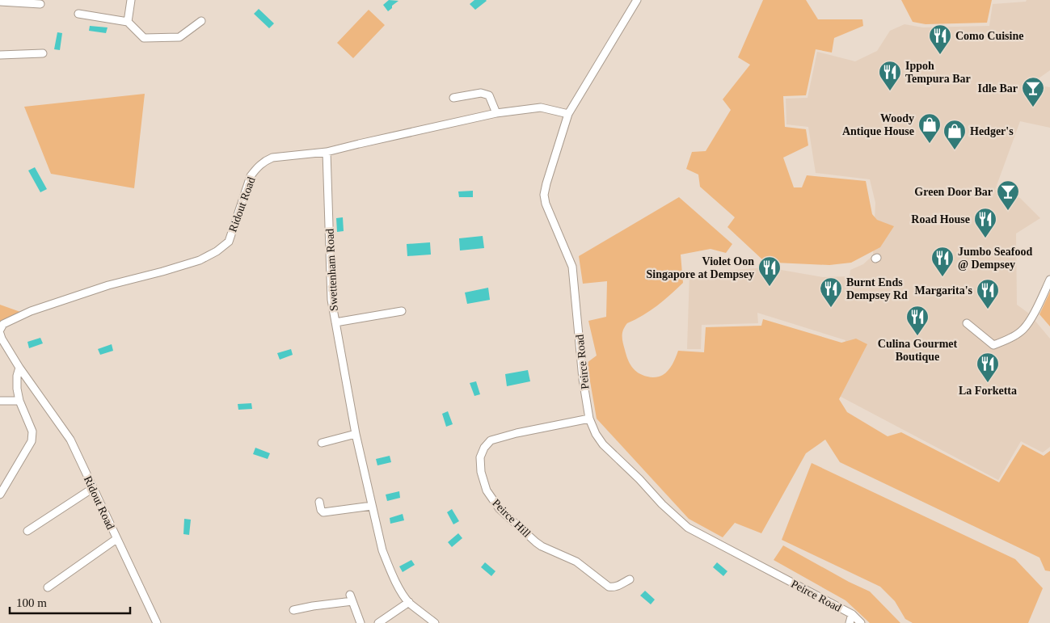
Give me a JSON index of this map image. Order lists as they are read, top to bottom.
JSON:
{
  "streets": {
    "street": [
      "Ridout Road",
      "Swettenham Road",
      "Peirce Road",
      "Peirce Hill"
    ]
  },
  "crossings": [
    ["Ridout Road", "Swettenham Road"],
    ["Ridout Road", "Peirce Road"],
    ["Peirce Road", "Peirce Hill"]
  ],
  "places": {
    "restaurant": [
      "Como Cuisine",
      "Ippoh Tempura Bar",
      "Road House",
      "Jumbo Seafood @ Dempsey",
      "Violet Oon Singapore at Dempsey",
      "Burnt Ends Dempsey Rd",
      "Margarita's",
      "Culina Gourmet Boutique",
      "La Forketta"
    ],
    "bar": ["Idle Bar", "Green Door Bar"],
    "shop": ["Woody Antique House", "Hedger's"]
  },
  "scale_bar": "100 m"
}
